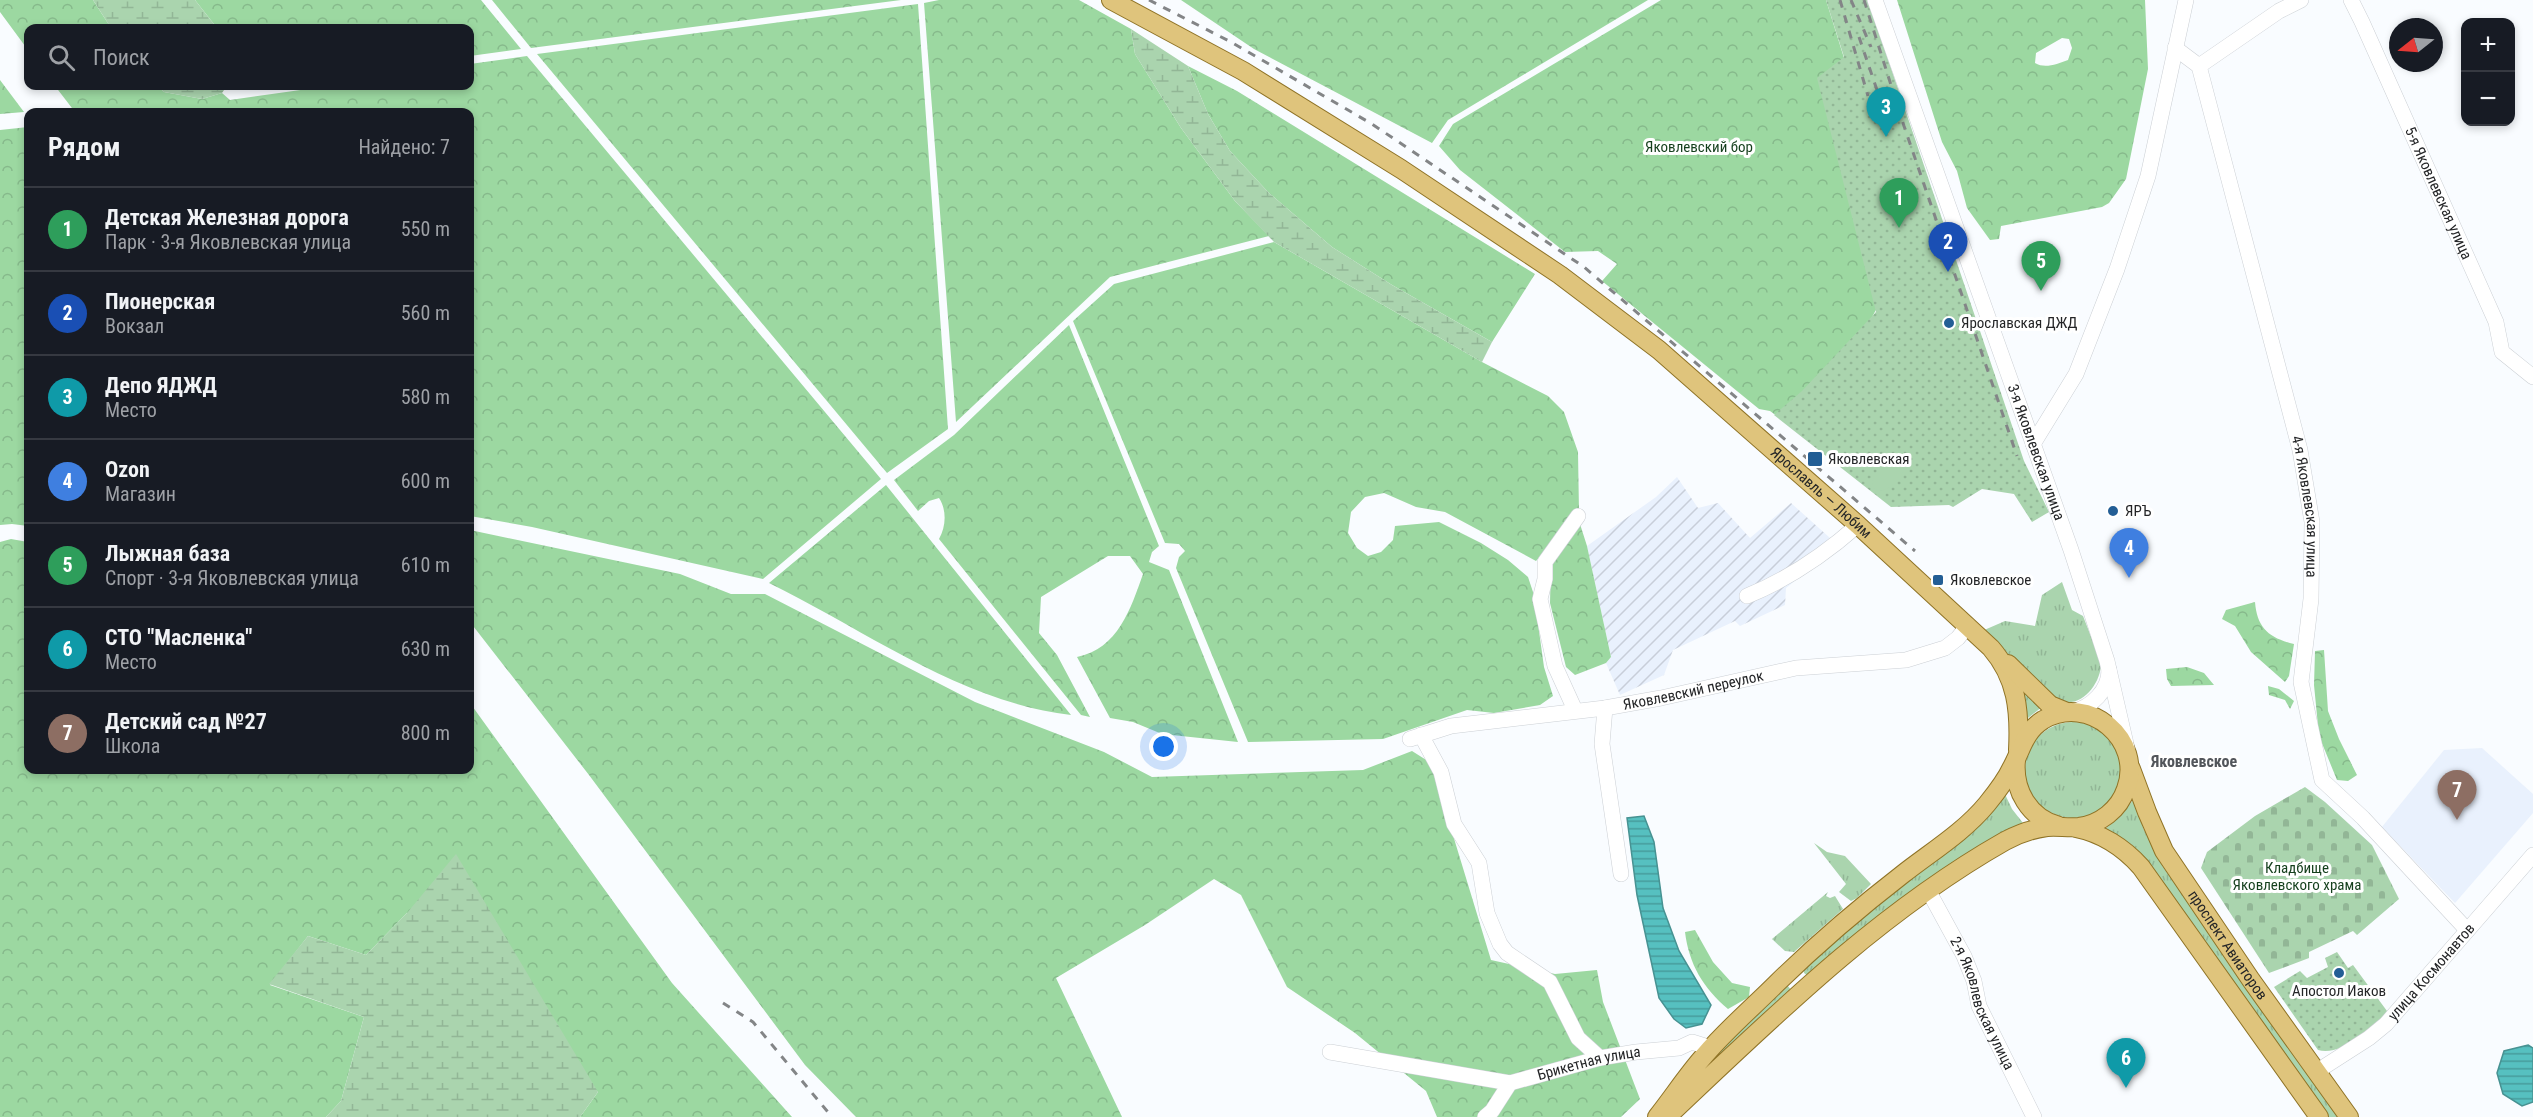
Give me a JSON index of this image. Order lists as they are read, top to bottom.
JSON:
{
  "streets": {
    "main road": ["Ярославль — Любим", "проспект Авиаторов"],
    "street": [
      "5-я Яковлевская улица",
      "3-я Яковлевская улица",
      "4-я Яковлевская улица",
      "Яковлевский переулок",
      "улица Космонавтов",
      "2-я Яковлевская улица",
      "Брикетная улица"
    ]
  },
  "crossings": [
    ["3-я Яковлевская улица", "Ярославль — Любим"],
    ["3-я Яковлевская улица", "проспект Авиаторов"],
    ["Ярославль — Любим", "Яковлевский переулок"],
    ["Ярославль — Любим", "проспект Авиаторов"],
    ["4-я Яковлевская улица", "улица Космонавтов"],
    ["Яковлевский переулок", "Брикетная улица"],
    ["проспект Авиаторов", "улица Космонавтов"]
  ],
  "districts": ["Яковлевское"],
  "parks": ["Яковлевский бор", "Кладбище Яковлевского храма"],
  "places": {
    "other": ["Ярославская ДЖД", "ЯРЪ", "Апостол Иаков"],
    "transit": ["Яковлевская", "Яковлевское"]
  },
  "north": "left",
  "page": {
    "map_buttons": ["+", "−"],
    "search": "Поиск",
    "pins": [
      "3",
      "1",
      "2",
      "5",
      "4",
      "7",
      "6"
    ],
    "heading": ["Рядом", "Найдено: 7"],
    "list": [
      {
        "mark": "1",
        "name": "Детская Железная дорога",
        "note": "Парк · 3-я Яковлевская улица",
        "value": "550 m"
      },
      {
        "mark": "2",
        "name": "Пионерская",
        "note": "Вокзал",
        "value": "560 m"
      },
      {
        "mark": "3",
        "name": "Депо ЯДЖД",
        "note": "Место",
        "value": "580 m"
      },
      {
        "mark": "4",
        "name": "Ozon",
        "note": "Магазин",
        "value": "600 m"
      },
      {
        "mark": "5",
        "name": "Лыжная база",
        "note": "Спорт · 3-я Яковлевская улица",
        "value": "610 m"
      },
      {
        "mark": "6",
        "name": "СТО \"Масленка\"",
        "note": "Место",
        "value": "630 m"
      },
      {
        "mark": "7",
        "name": "Детский сад №27",
        "note": "Школа",
        "value": "800 m"
      }
    ]
  }
}
